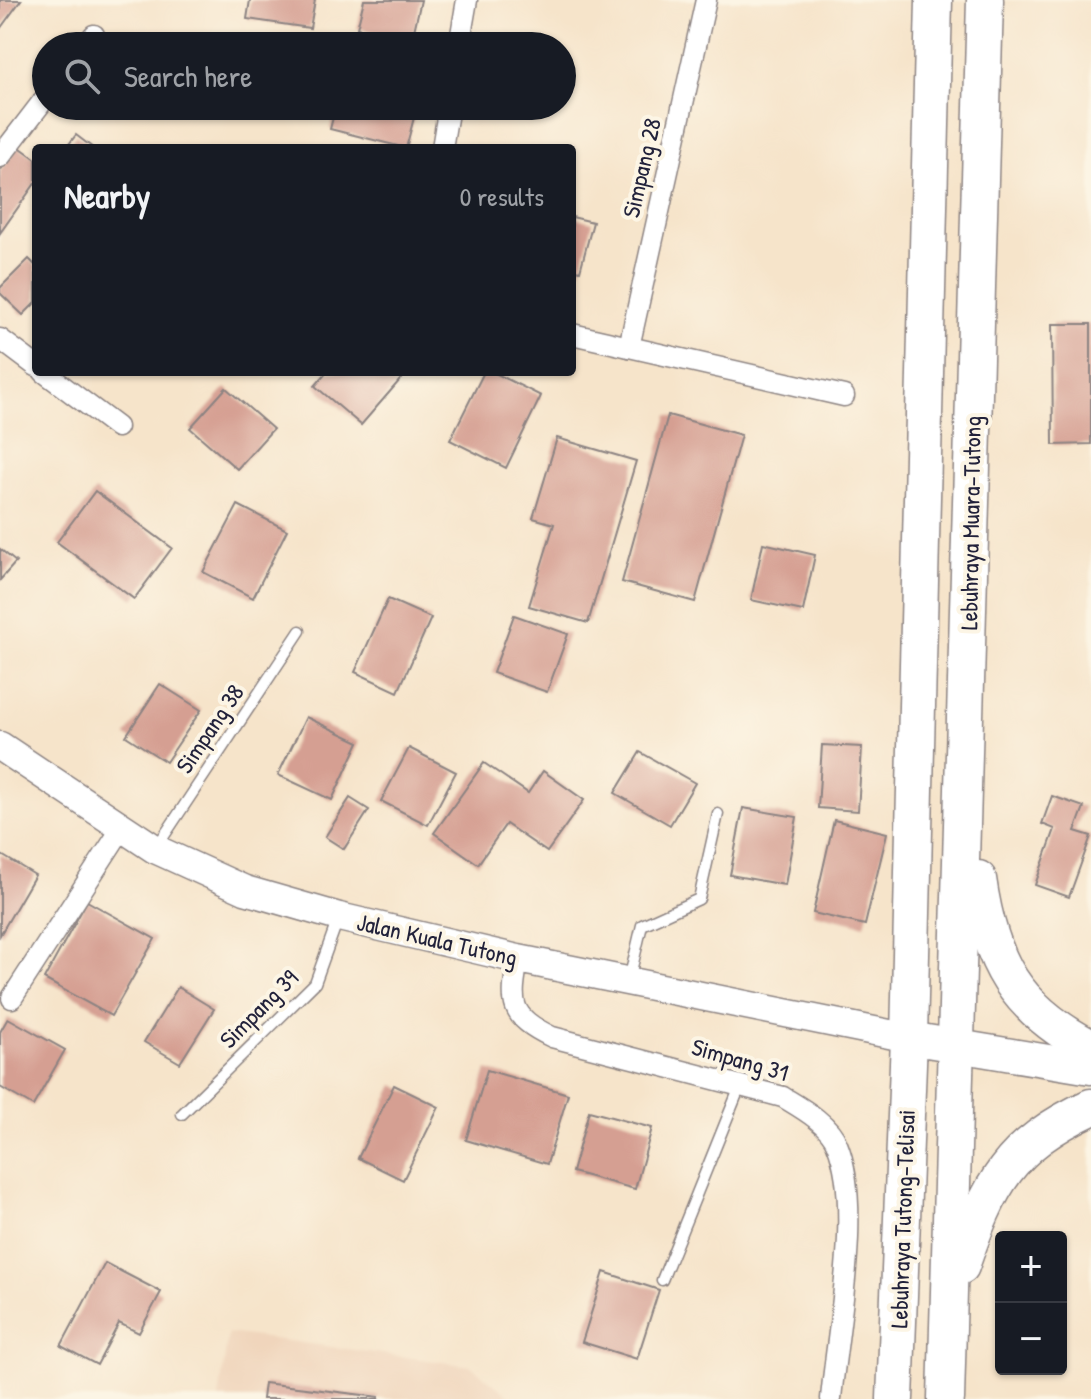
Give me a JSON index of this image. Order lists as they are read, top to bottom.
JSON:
{
  "streets": {
    "highway": ["Lebuhraya Muara–Tutong", "Lebuhraya Tutong–Telisai"],
    "street": ["Simpang 28", "Jalan Kuala Tutong", "Simpang 31"],
    "lane": ["Simpang 38", "Simpang 39"]
  },
  "crossings": [
    ["Lebuhraya Muara–Tutong", "Jalan Kuala Tutong"],
    ["Lebuhraya Muara–Tutong", "Lebuhraya Tutong–Telisai"],
    ["Simpang 38", "Jalan Kuala Tutong"],
    ["Jalan Kuala Tutong", "Simpang 39"],
    ["Jalan Kuala Tutong", "Simpang 31"],
    ["Jalan Kuala Tutong", "Lebuhraya Tutong–Telisai"]
  ],
  "page": {
    "search": "Search here",
    "heading": ["Nearby", "0 results"],
    "map_buttons": ["+", "−"]
  }
}
